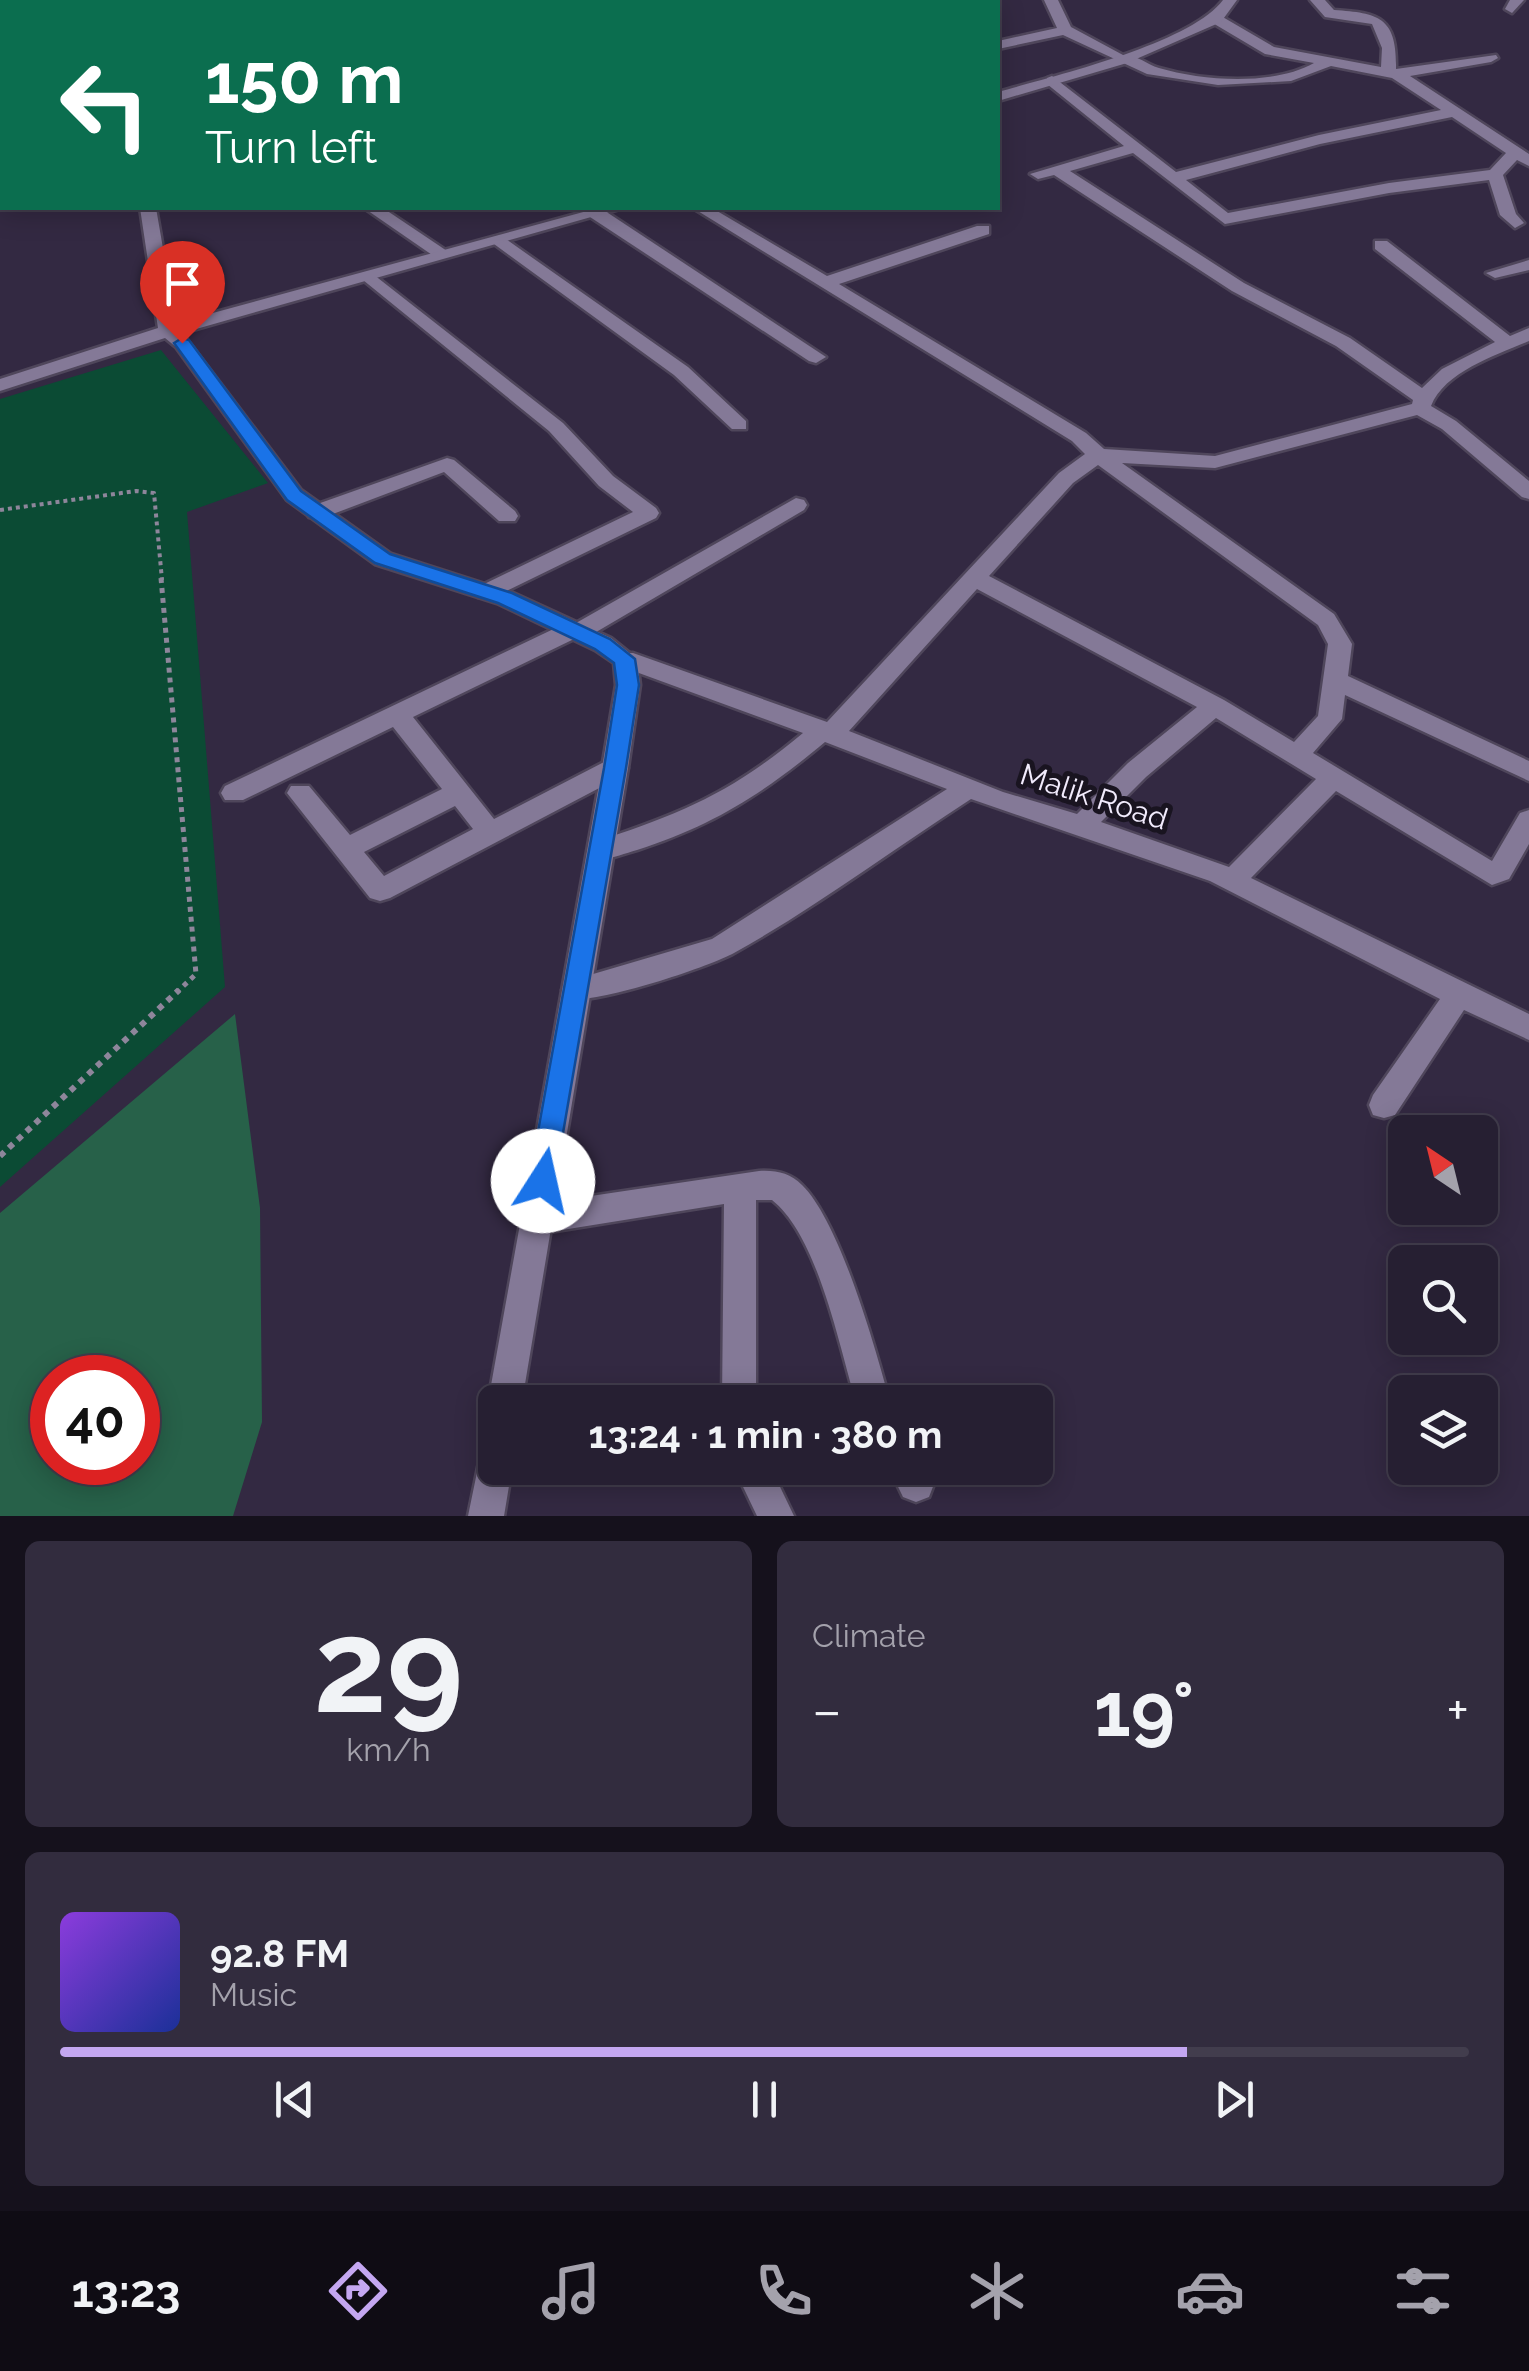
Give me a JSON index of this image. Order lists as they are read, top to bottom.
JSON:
{
  "streets": {
    "street": ["Malik Road"]
  },
  "north": "top left",
  "page": {
    "turn": ["150 m", "Turn left"],
    "limit": "40",
    "trip": "13:24 · 1 min · 380 m",
    "tile": [
      ["29", "km/h"],
      "Climate"
    ],
    "heat": ["−", "19°", "+"],
    "song": ["92.8 FM", "Music"],
    "tabs": "13:23"
  }
}
